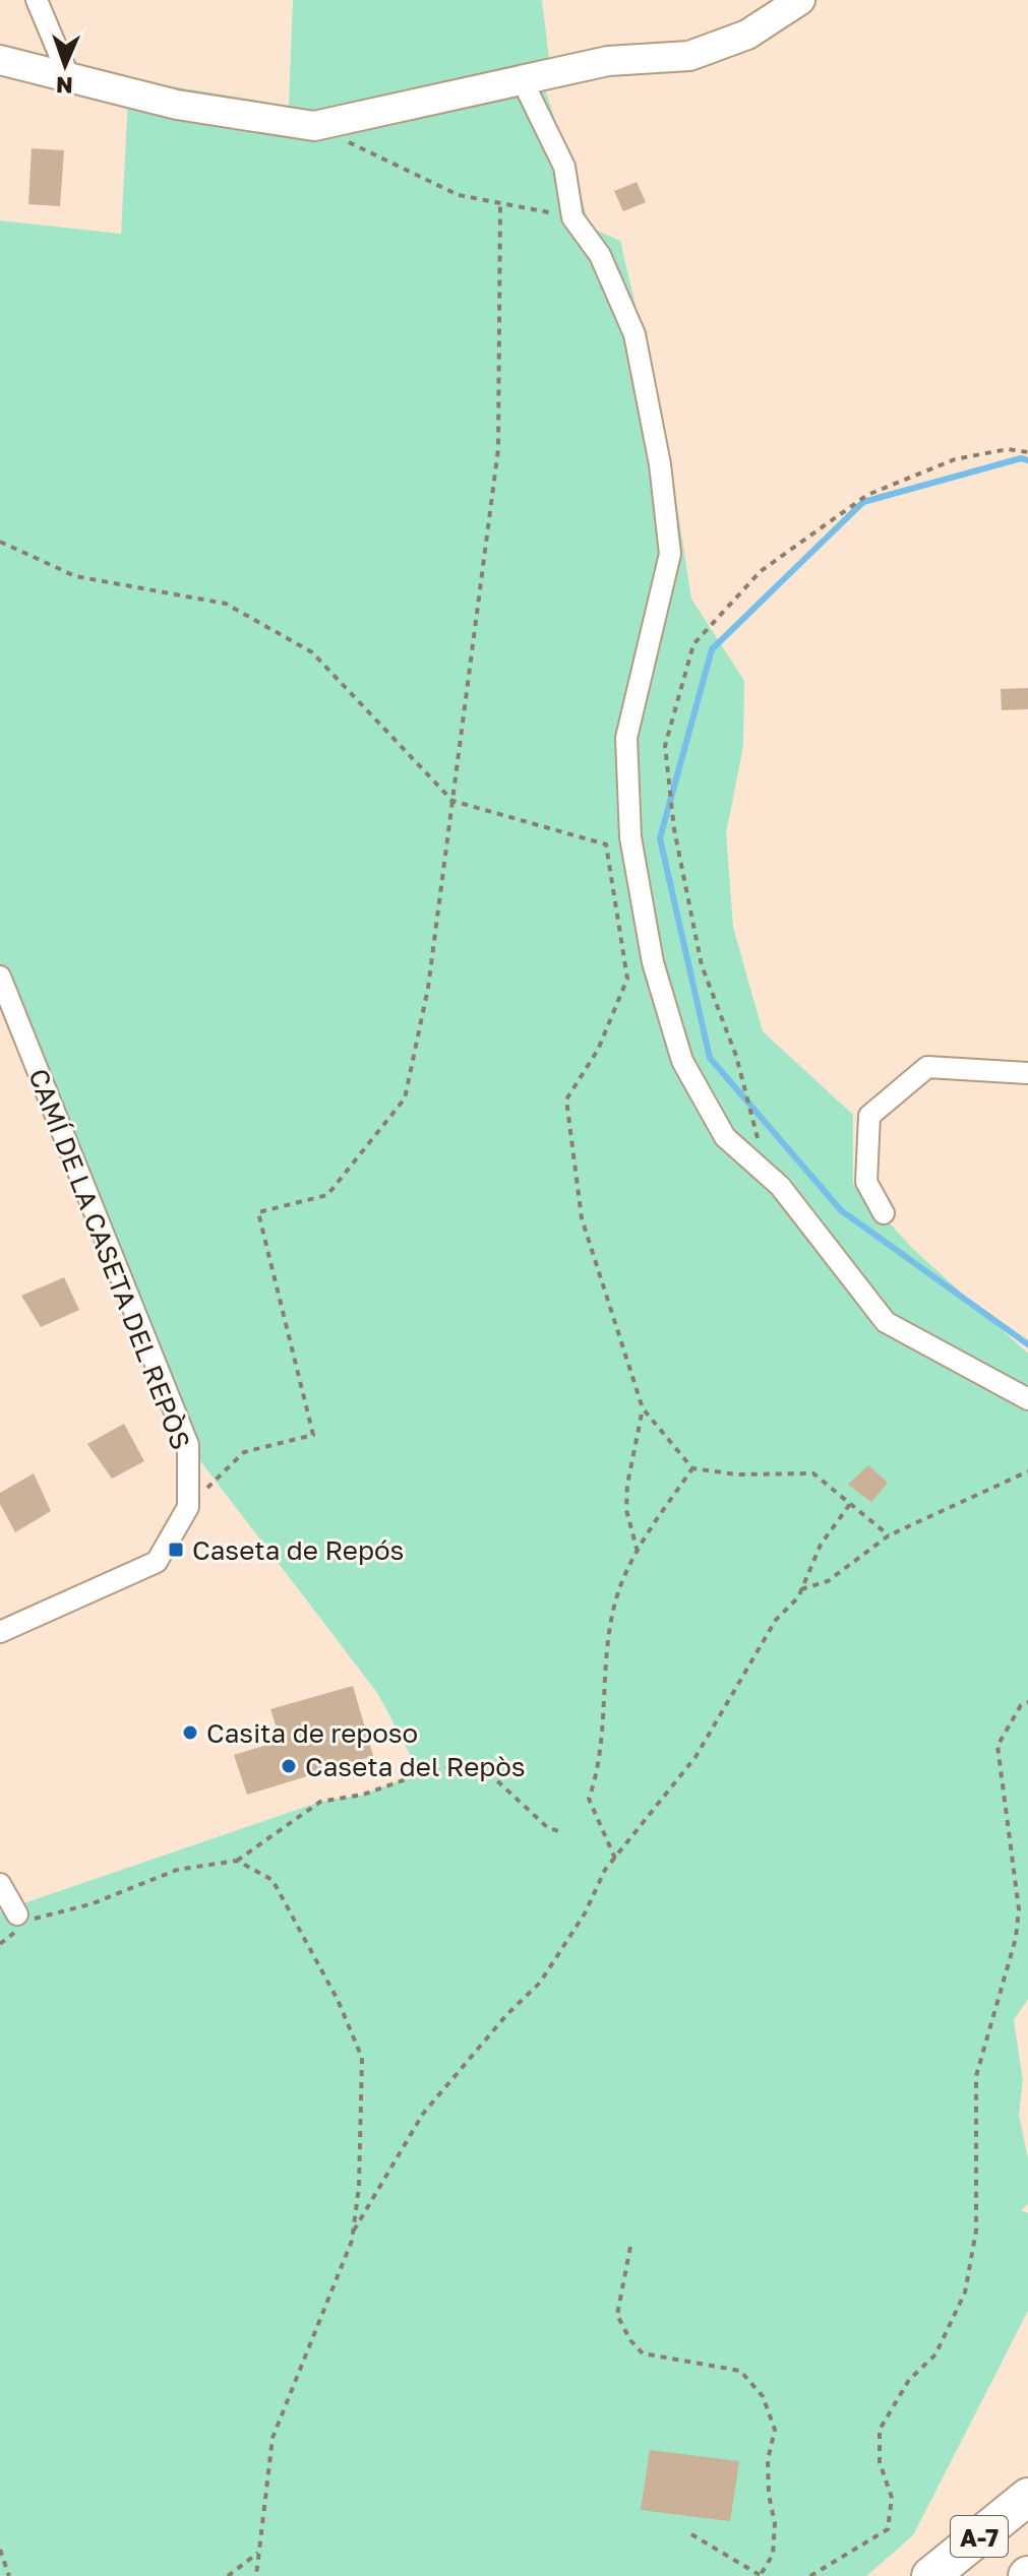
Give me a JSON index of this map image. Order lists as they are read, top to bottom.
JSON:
{
  "streets": {
    "highway": ["A-7"],
    "street": ["CAMÍ DE LA CASETA DEL REPÒS"]
  },
  "places": {
    "transit": ["Caseta de Repós"],
    "other": ["Casita de reposo", "Caseta del Repòs"]
  },
  "north": "bottom"
}
